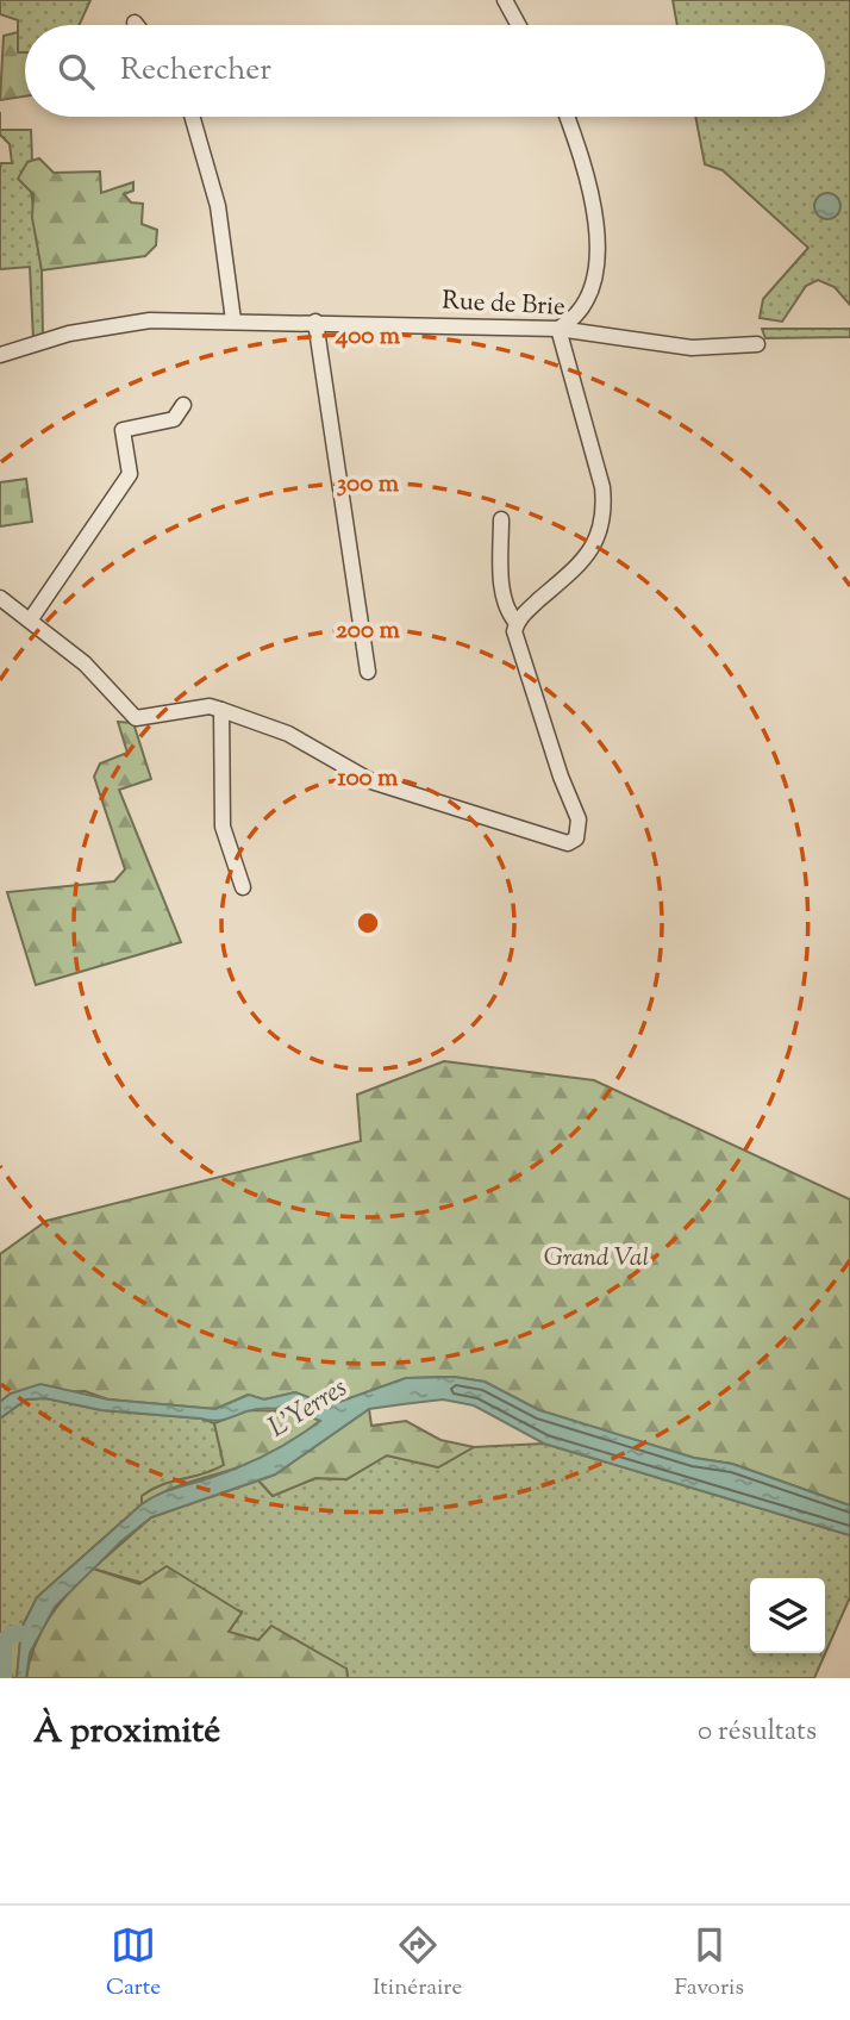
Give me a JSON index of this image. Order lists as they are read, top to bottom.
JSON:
{
  "streets": {
    "street": ["Rue de Brie"]
  },
  "water": ["L'Yerres"],
  "parks": ["Grand Val"],
  "page": {
    "search": "Rechercher",
    "heading": ["À proximité", "0 résultats"],
    "nav": ["Carte", "Itinéraire", "Favoris"]
  },
  "rings": [
    "400 m",
    "300 m",
    "200 m",
    "100 m"
  ]
}
